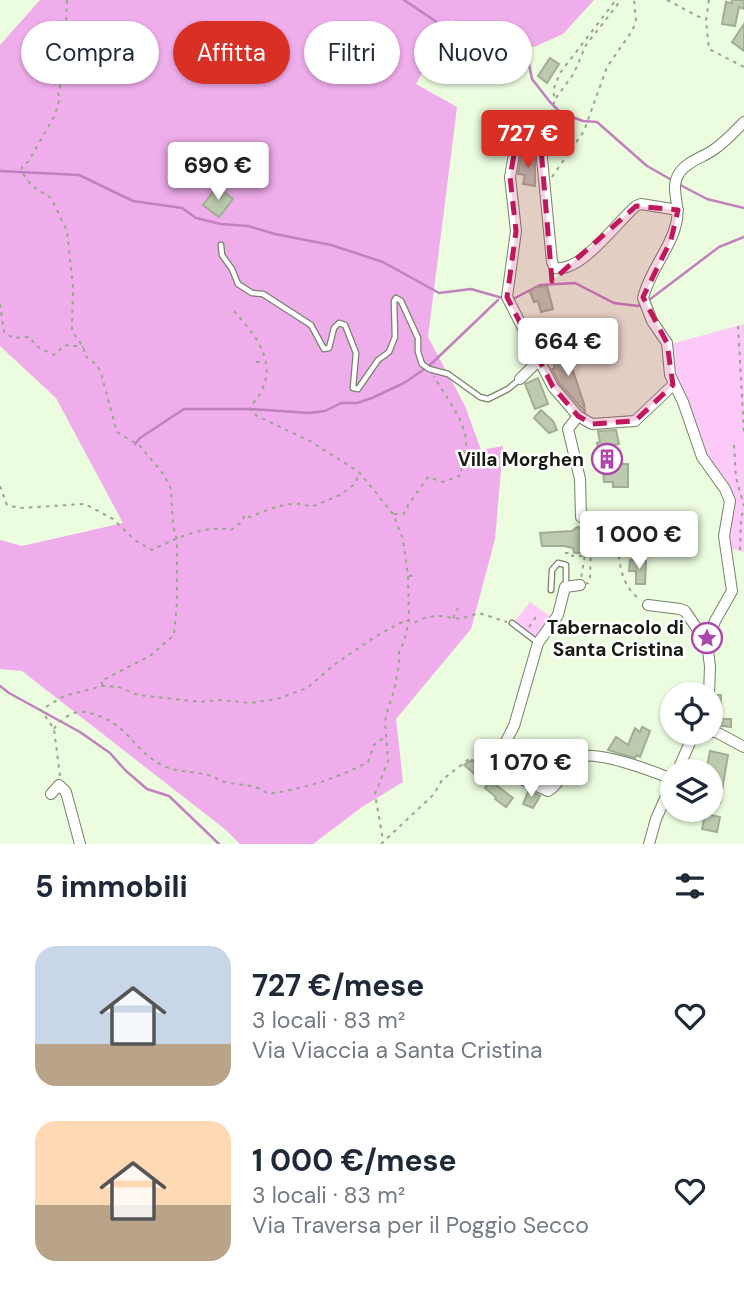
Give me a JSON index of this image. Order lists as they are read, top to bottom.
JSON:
{
  "places": {
    "building": ["Villa Morghen"],
    "place": ["Tabernacolo di Santa Cristina"]
  },
  "page": {
    "chip": [
      "Compra",
      "Affitta",
      "Filtri",
      "Nuovo"
    ],
    "price": [
      "727 €",
      "690 €",
      "664 €",
      "1 000 €",
      "1 070 €"
    ],
    "heading": "5 immobili",
    "list": [
      {
        "name": "727 €/mese",
        "note": "3 locali · 83 m² · Via Viaccia a Santa Cristina"
      },
      {
        "name": "1 000 €/mese",
        "note": "3 locali · 83 m² · Via Traversa per il Poggio Secco"
      }
    ]
  }
}
